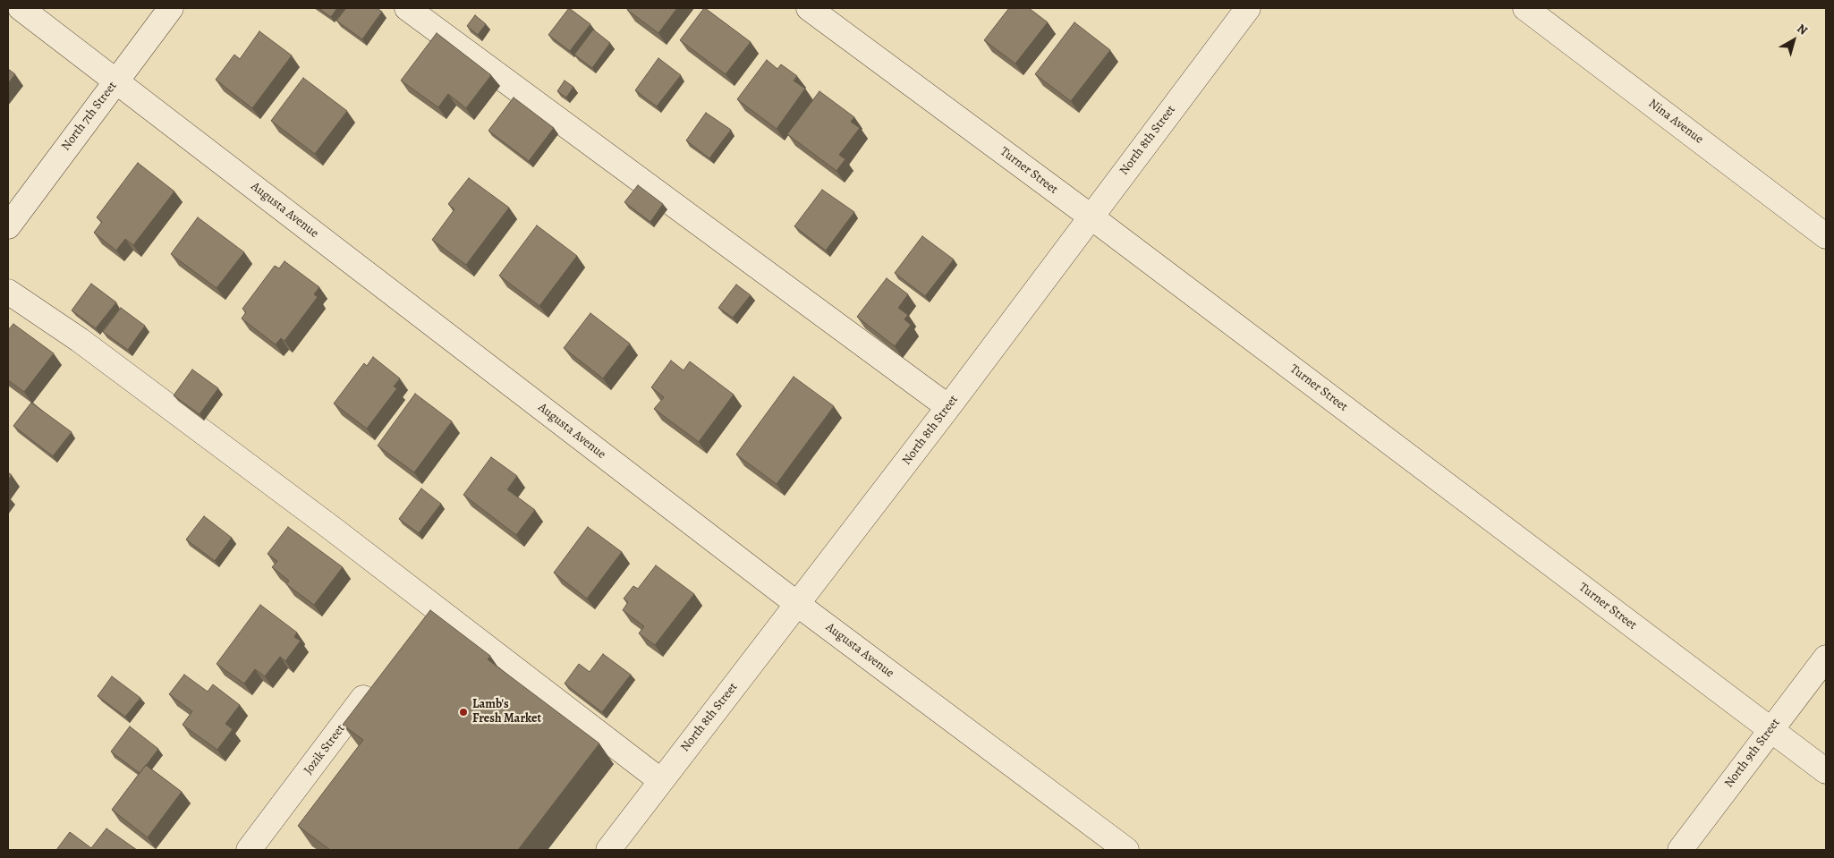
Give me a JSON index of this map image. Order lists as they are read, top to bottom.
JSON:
{
  "streets": {
    "street": [
      "North 7th Street",
      "Nina Avenue",
      "North 8th Street",
      "Turner Street",
      "Augusta Avenue",
      "Jozik Street",
      "North 9th Street"
    ]
  },
  "crossings": [
    ["North 7th Street", "Augusta Avenue"],
    ["North 8th Street", "Turner Street"],
    ["North 8th Street", "Augusta Avenue"],
    ["Turner Street", "North 9th Street"]
  ],
  "places": ["Lamb's Fresh Market"],
  "north": "top right"
}
